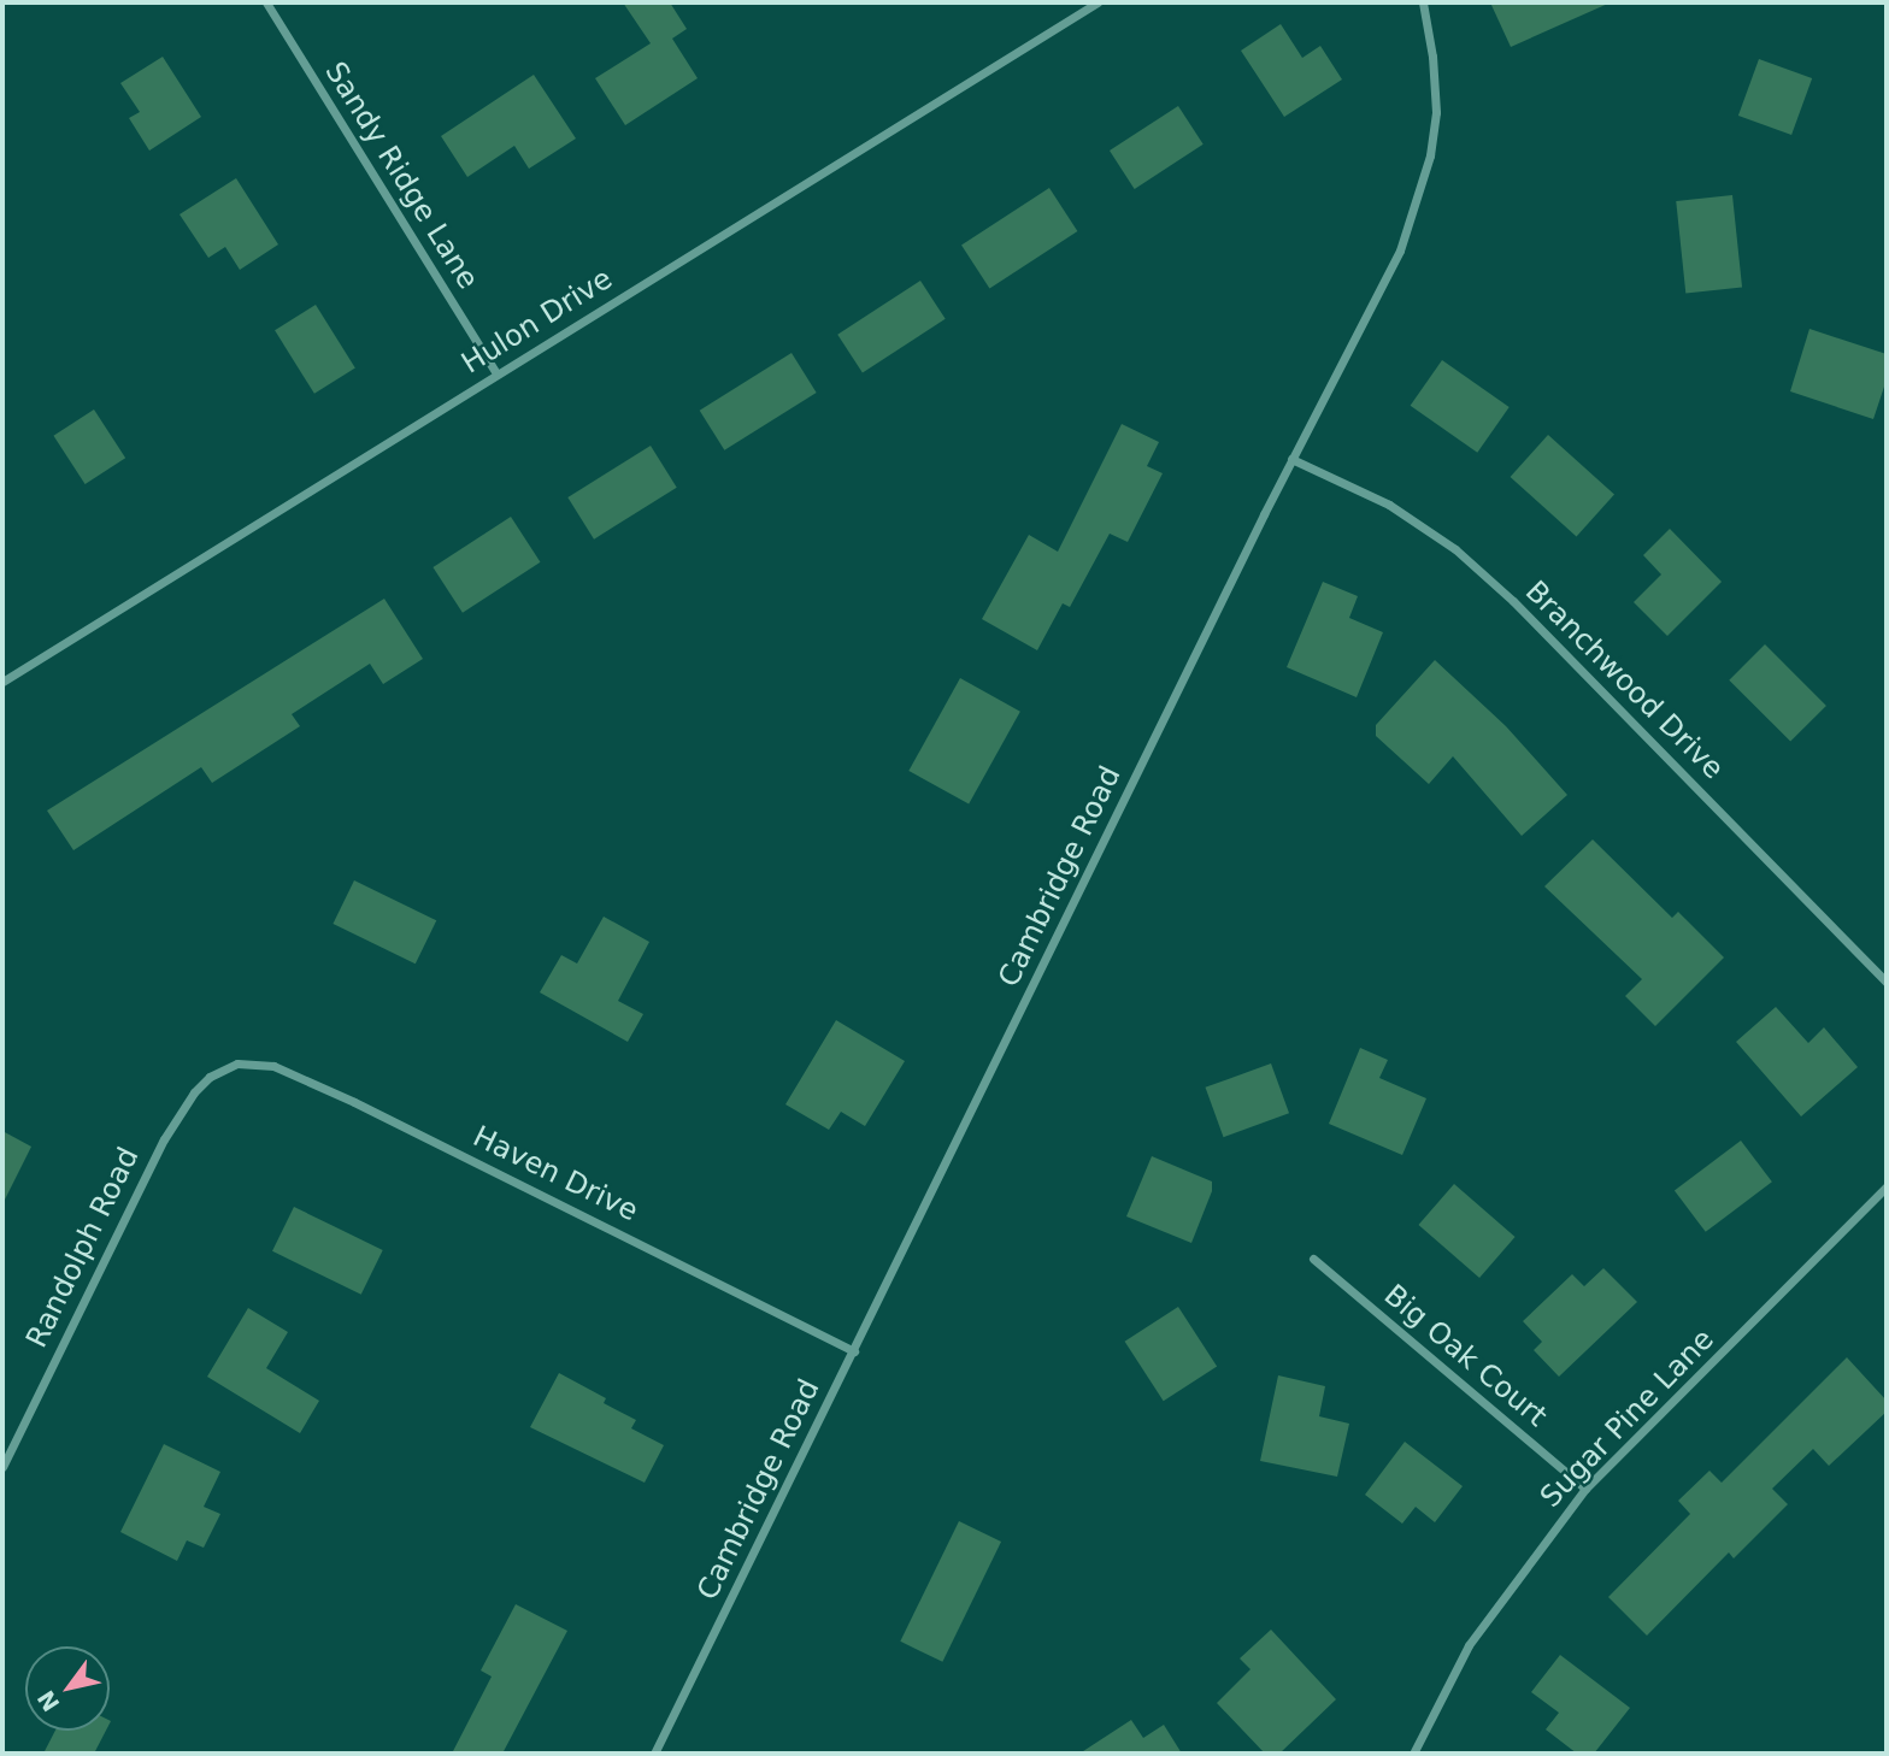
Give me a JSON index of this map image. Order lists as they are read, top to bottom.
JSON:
{
  "streets": {
    "street": [
      "Sandy Ridge Lane",
      "Hulon Drive",
      "Branchwood Drive",
      "Cambridge Road",
      "Haven Drive",
      "Randolph Road",
      "Big Oak Court",
      "Sugar Pine Lane"
    ]
  },
  "crossings": [
    ["Sandy Ridge Lane", "Hulon Drive"],
    ["Branchwood Drive", "Cambridge Road"],
    ["Cambridge Road", "Haven Drive"],
    ["Haven Drive", "Randolph Road"],
    ["Big Oak Court", "Sugar Pine Lane"]
  ],
  "north": "bottom left"
}
